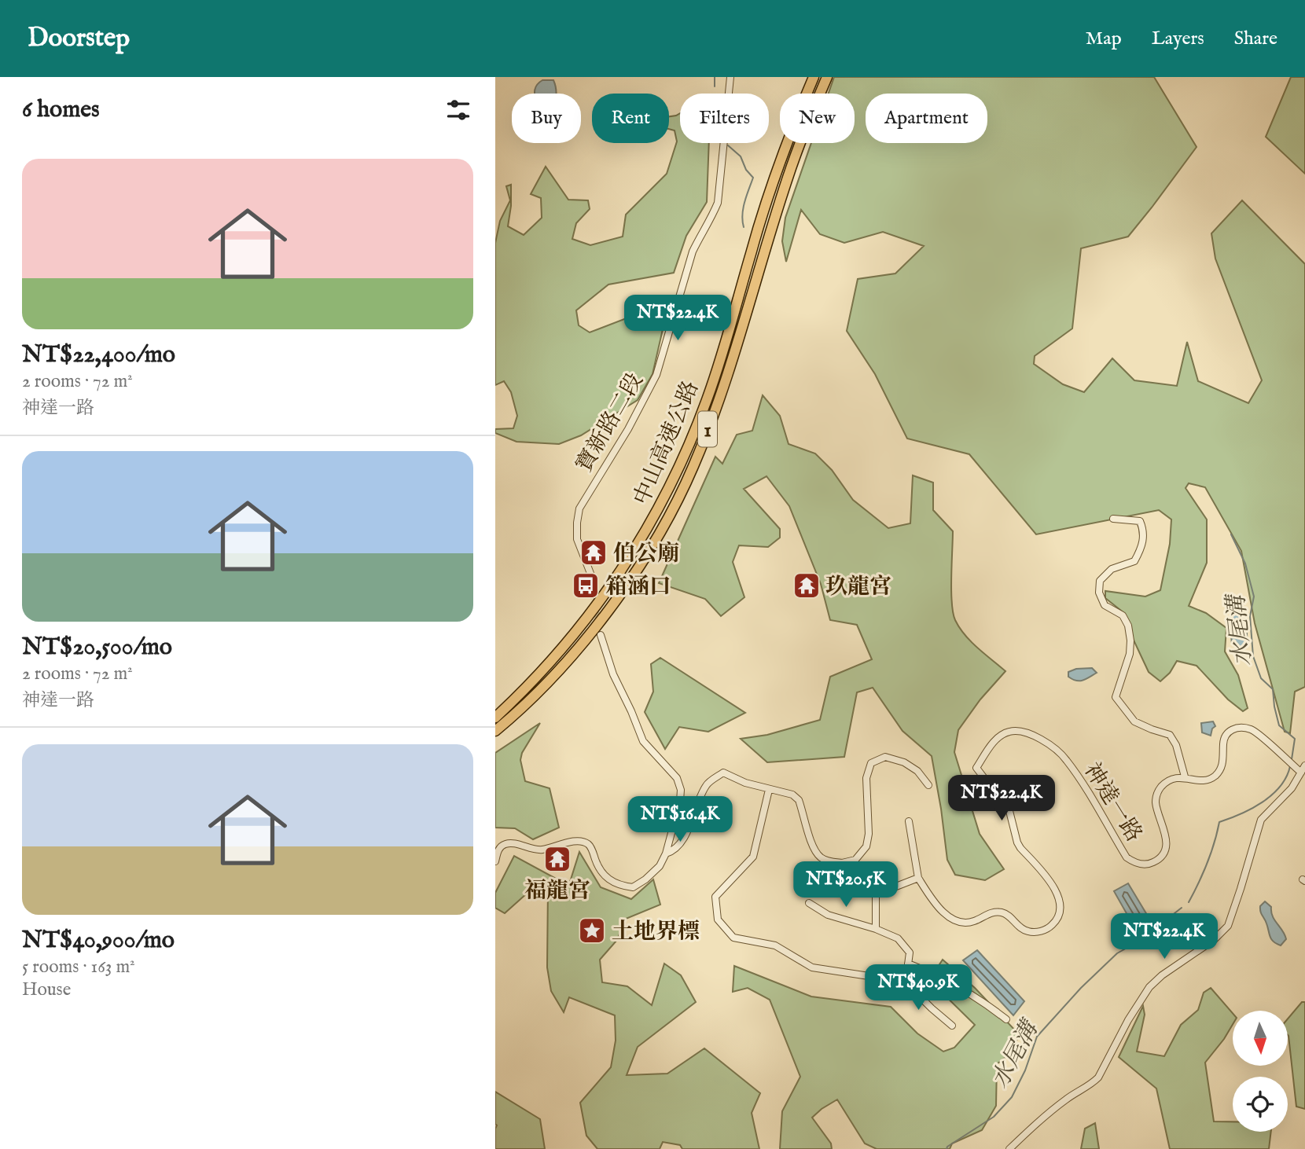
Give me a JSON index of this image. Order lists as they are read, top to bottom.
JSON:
{
  "streets": {
    "highway": ["1", "中山高速公路"],
    "street": ["寶新路二段", "神達一路"]
  },
  "water": ["水尾溝"],
  "places": {
    "temple": ["伯公廟", "玖龍宮", "福龍宮"],
    "bus stop": ["箱涵口"],
    "place": ["土地界標"]
  },
  "north": "bottom",
  "page": {
    "header": "Doorstep",
    "nav": ["Map", "Layers", "Share"],
    "heading": "6 homes",
    "chip": [
      "Buy",
      "Rent",
      "Filters",
      "New",
      "Apartment"
    ],
    "list": [
      {
        "name": "NT$22,400/mo",
        "note": "2 rooms · 72 m² · 神達一路"
      },
      {
        "name": "NT$20,500/mo",
        "note": "2 rooms · 72 m² · 神達一路"
      },
      {
        "name": "NT$40,900/mo",
        "note": "5 rooms · 163 m² · House"
      }
    ],
    "price": [
      "NT$22.4K",
      "NT$22.4K",
      "NT$16.4K",
      "NT$20.5K",
      "NT$22.4K",
      "NT$40.9K"
    ]
  }
}
